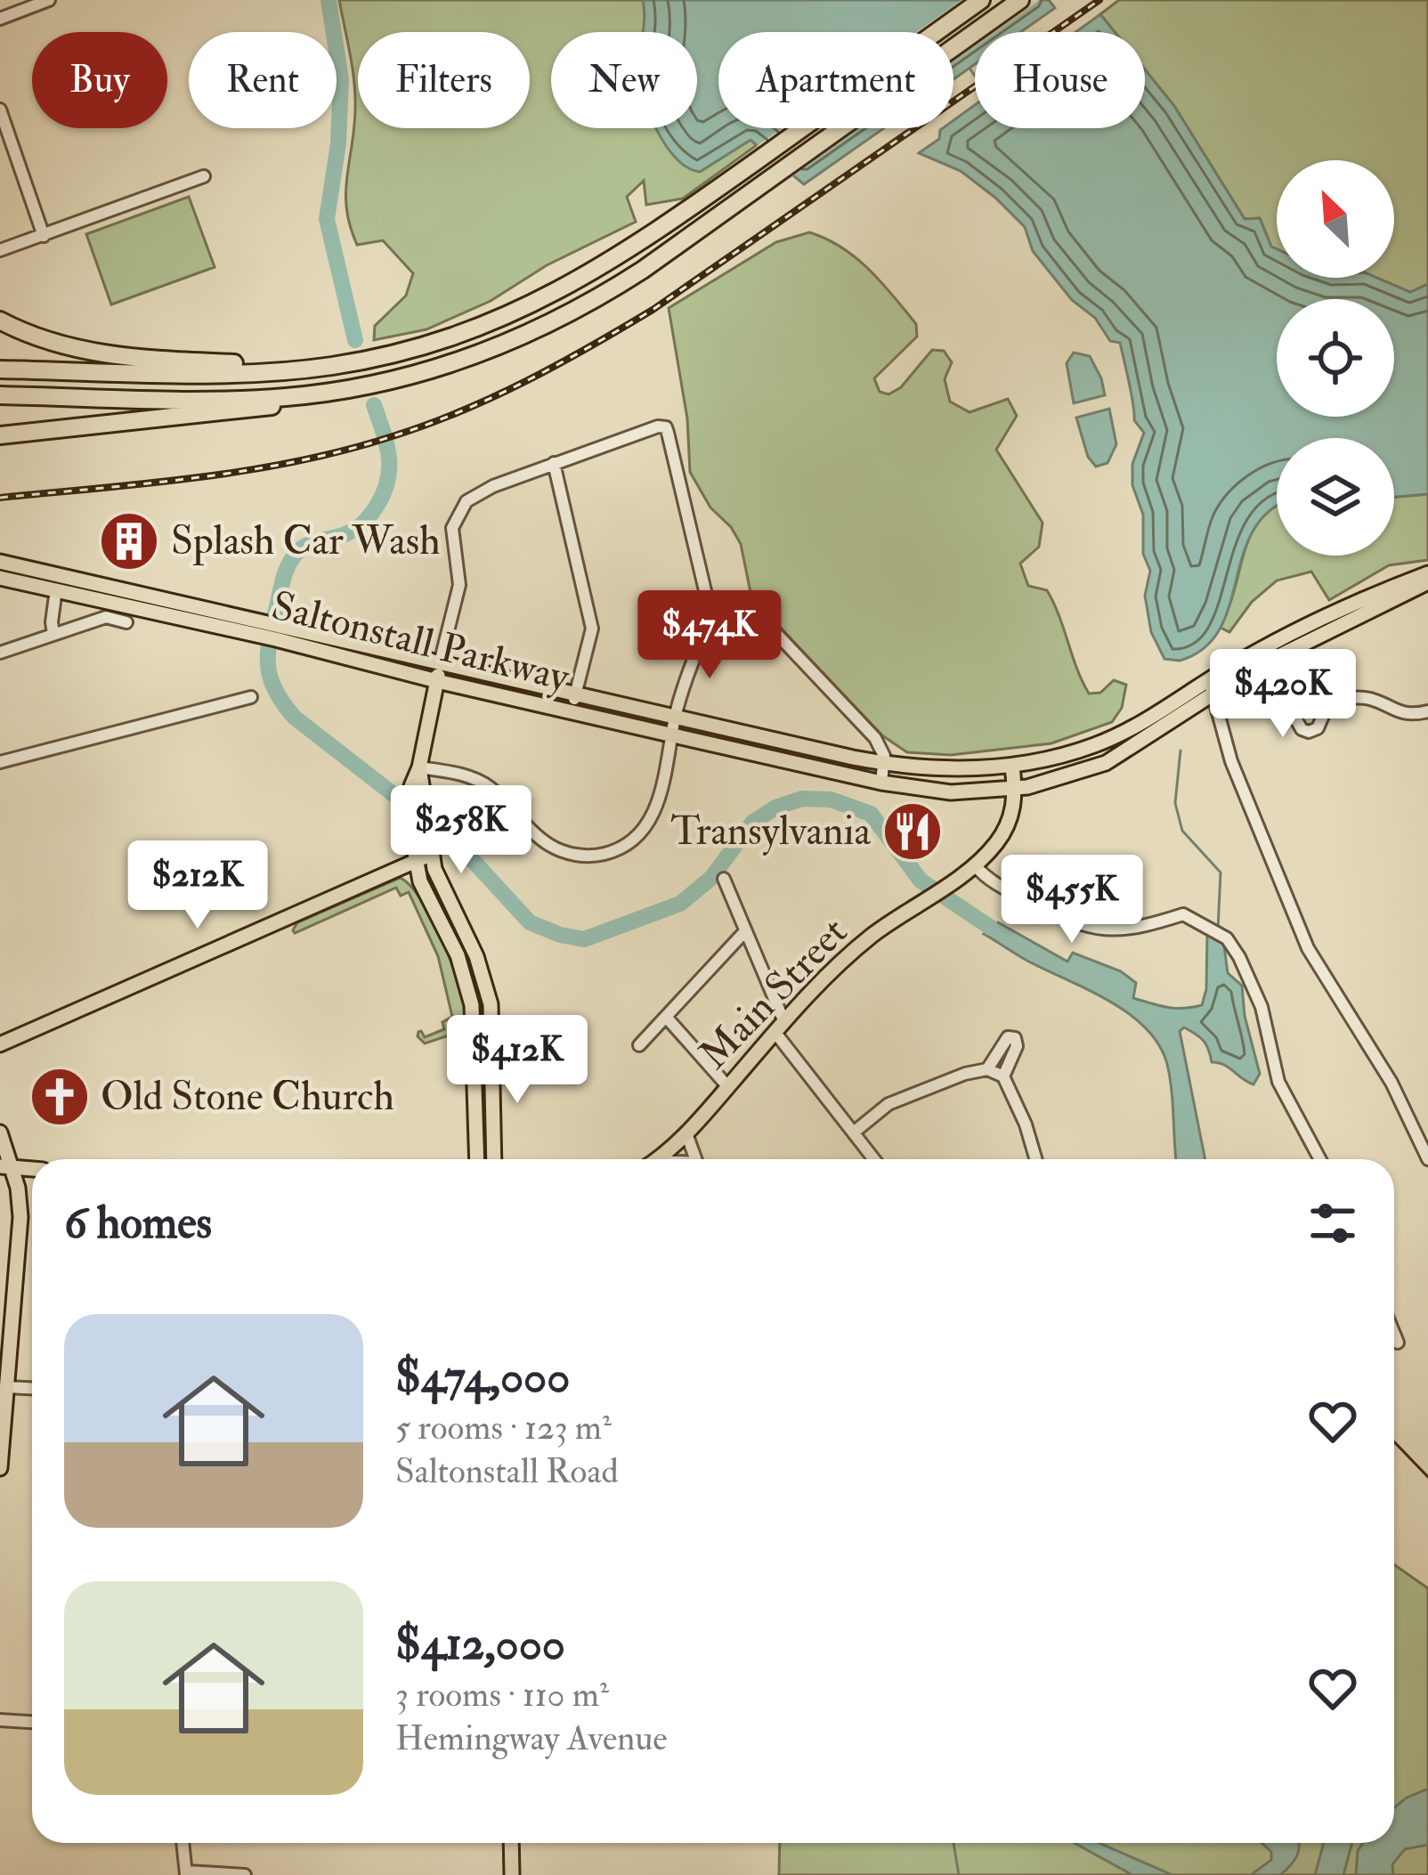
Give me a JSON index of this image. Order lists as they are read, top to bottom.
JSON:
{
  "streets": {
    "main road": ["Saltonstall Parkway", "Main Street"]
  },
  "crossings": [
    ["Saltonstall Parkway", "Main Street"]
  ],
  "places": {
    "building": ["Splash Car Wash"],
    "restaurant": ["Transylvania"],
    "church": ["Old Stone Church"]
  },
  "north": "top left",
  "page": {
    "chip": [
      "Buy",
      "Rent",
      "Filters",
      "New",
      "Apartment",
      "House"
    ],
    "price": [
      "$474K",
      "$420K",
      "$258K",
      "$212K",
      "$455K",
      "$412K"
    ],
    "heading": "6 homes",
    "list": [
      {
        "name": "$474,000",
        "note": "5 rooms · 123 m² · Saltonstall Road"
      },
      {
        "name": "$412,000",
        "note": "3 rooms · 110 m² · Hemingway Avenue"
      }
    ]
  }
}
